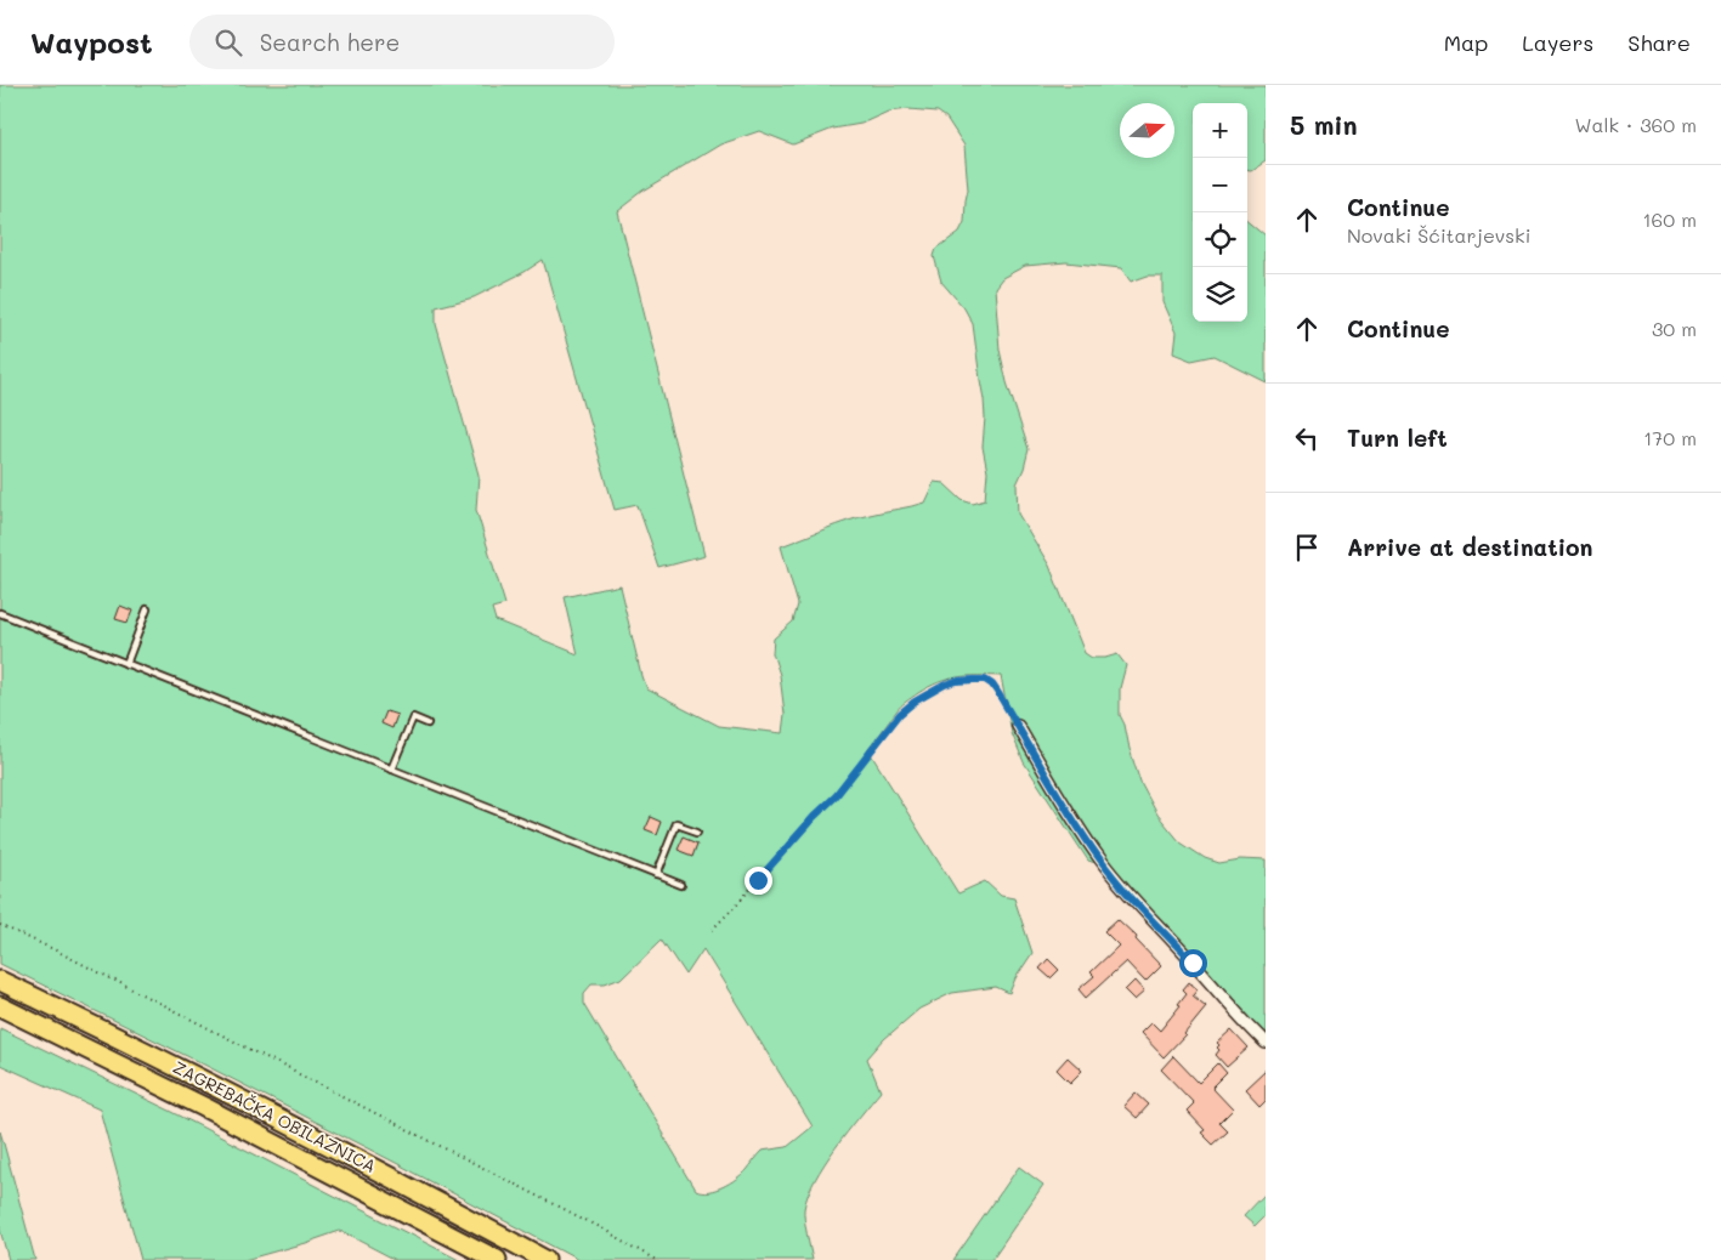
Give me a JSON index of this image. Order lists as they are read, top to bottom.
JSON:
{
  "streets": {
    "highway": ["ZAGREBAČKA OBILAZNICA"]
  },
  "north": "right",
  "page": {
    "header": "Waypost",
    "search": "Search here",
    "nav": ["Map", "Layers", "Share"],
    "heading": ["5 min", "Walk · 360 m"],
    "map_buttons": ["+", "−"],
    "list": [
      ["Continue", "Novaki Šćitarjevski", "160 m"],
      ["Continue", "30 m"],
      ["Turn left", "170 m"],
      "Arrive at destination"
    ]
  }
}
